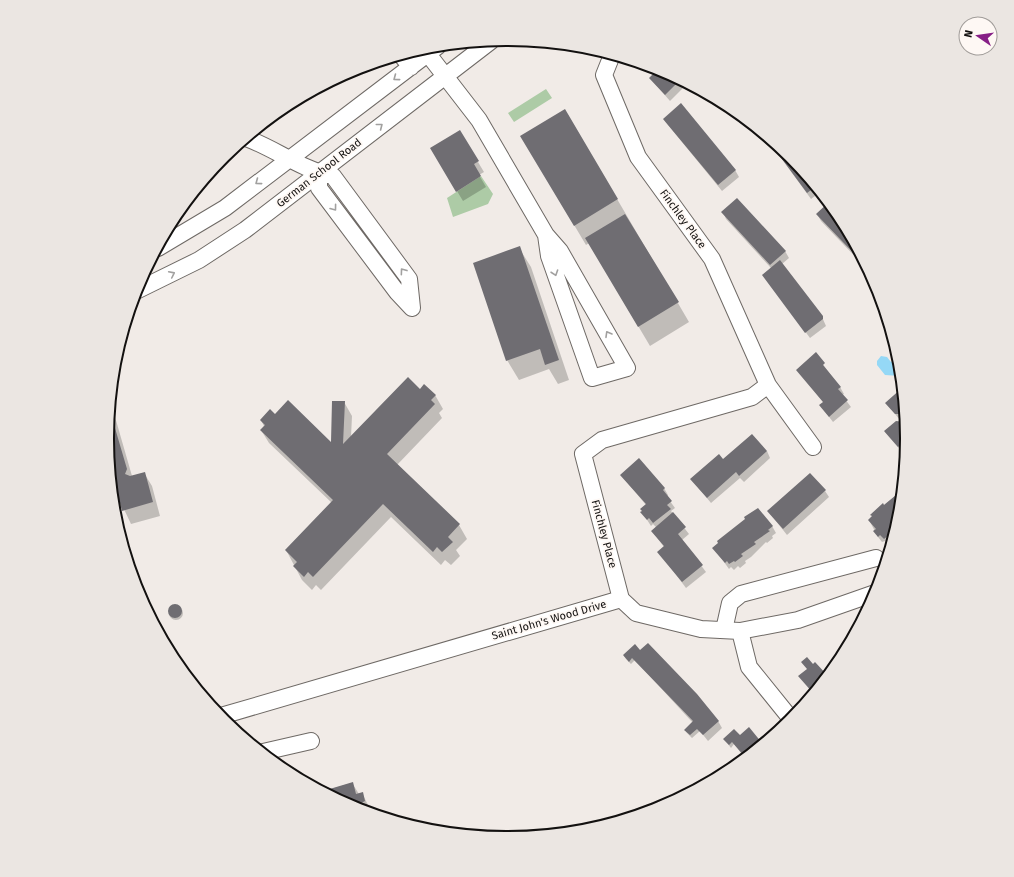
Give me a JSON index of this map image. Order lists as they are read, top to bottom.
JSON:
{
  "streets": {
    "street": ["German School Road", "Finchley Place", "Saint John's Wood Drive"]
  },
  "crossings": [
    ["Finchley Place", "Saint John's Wood Drive"]
  ],
  "north": "left"
}
